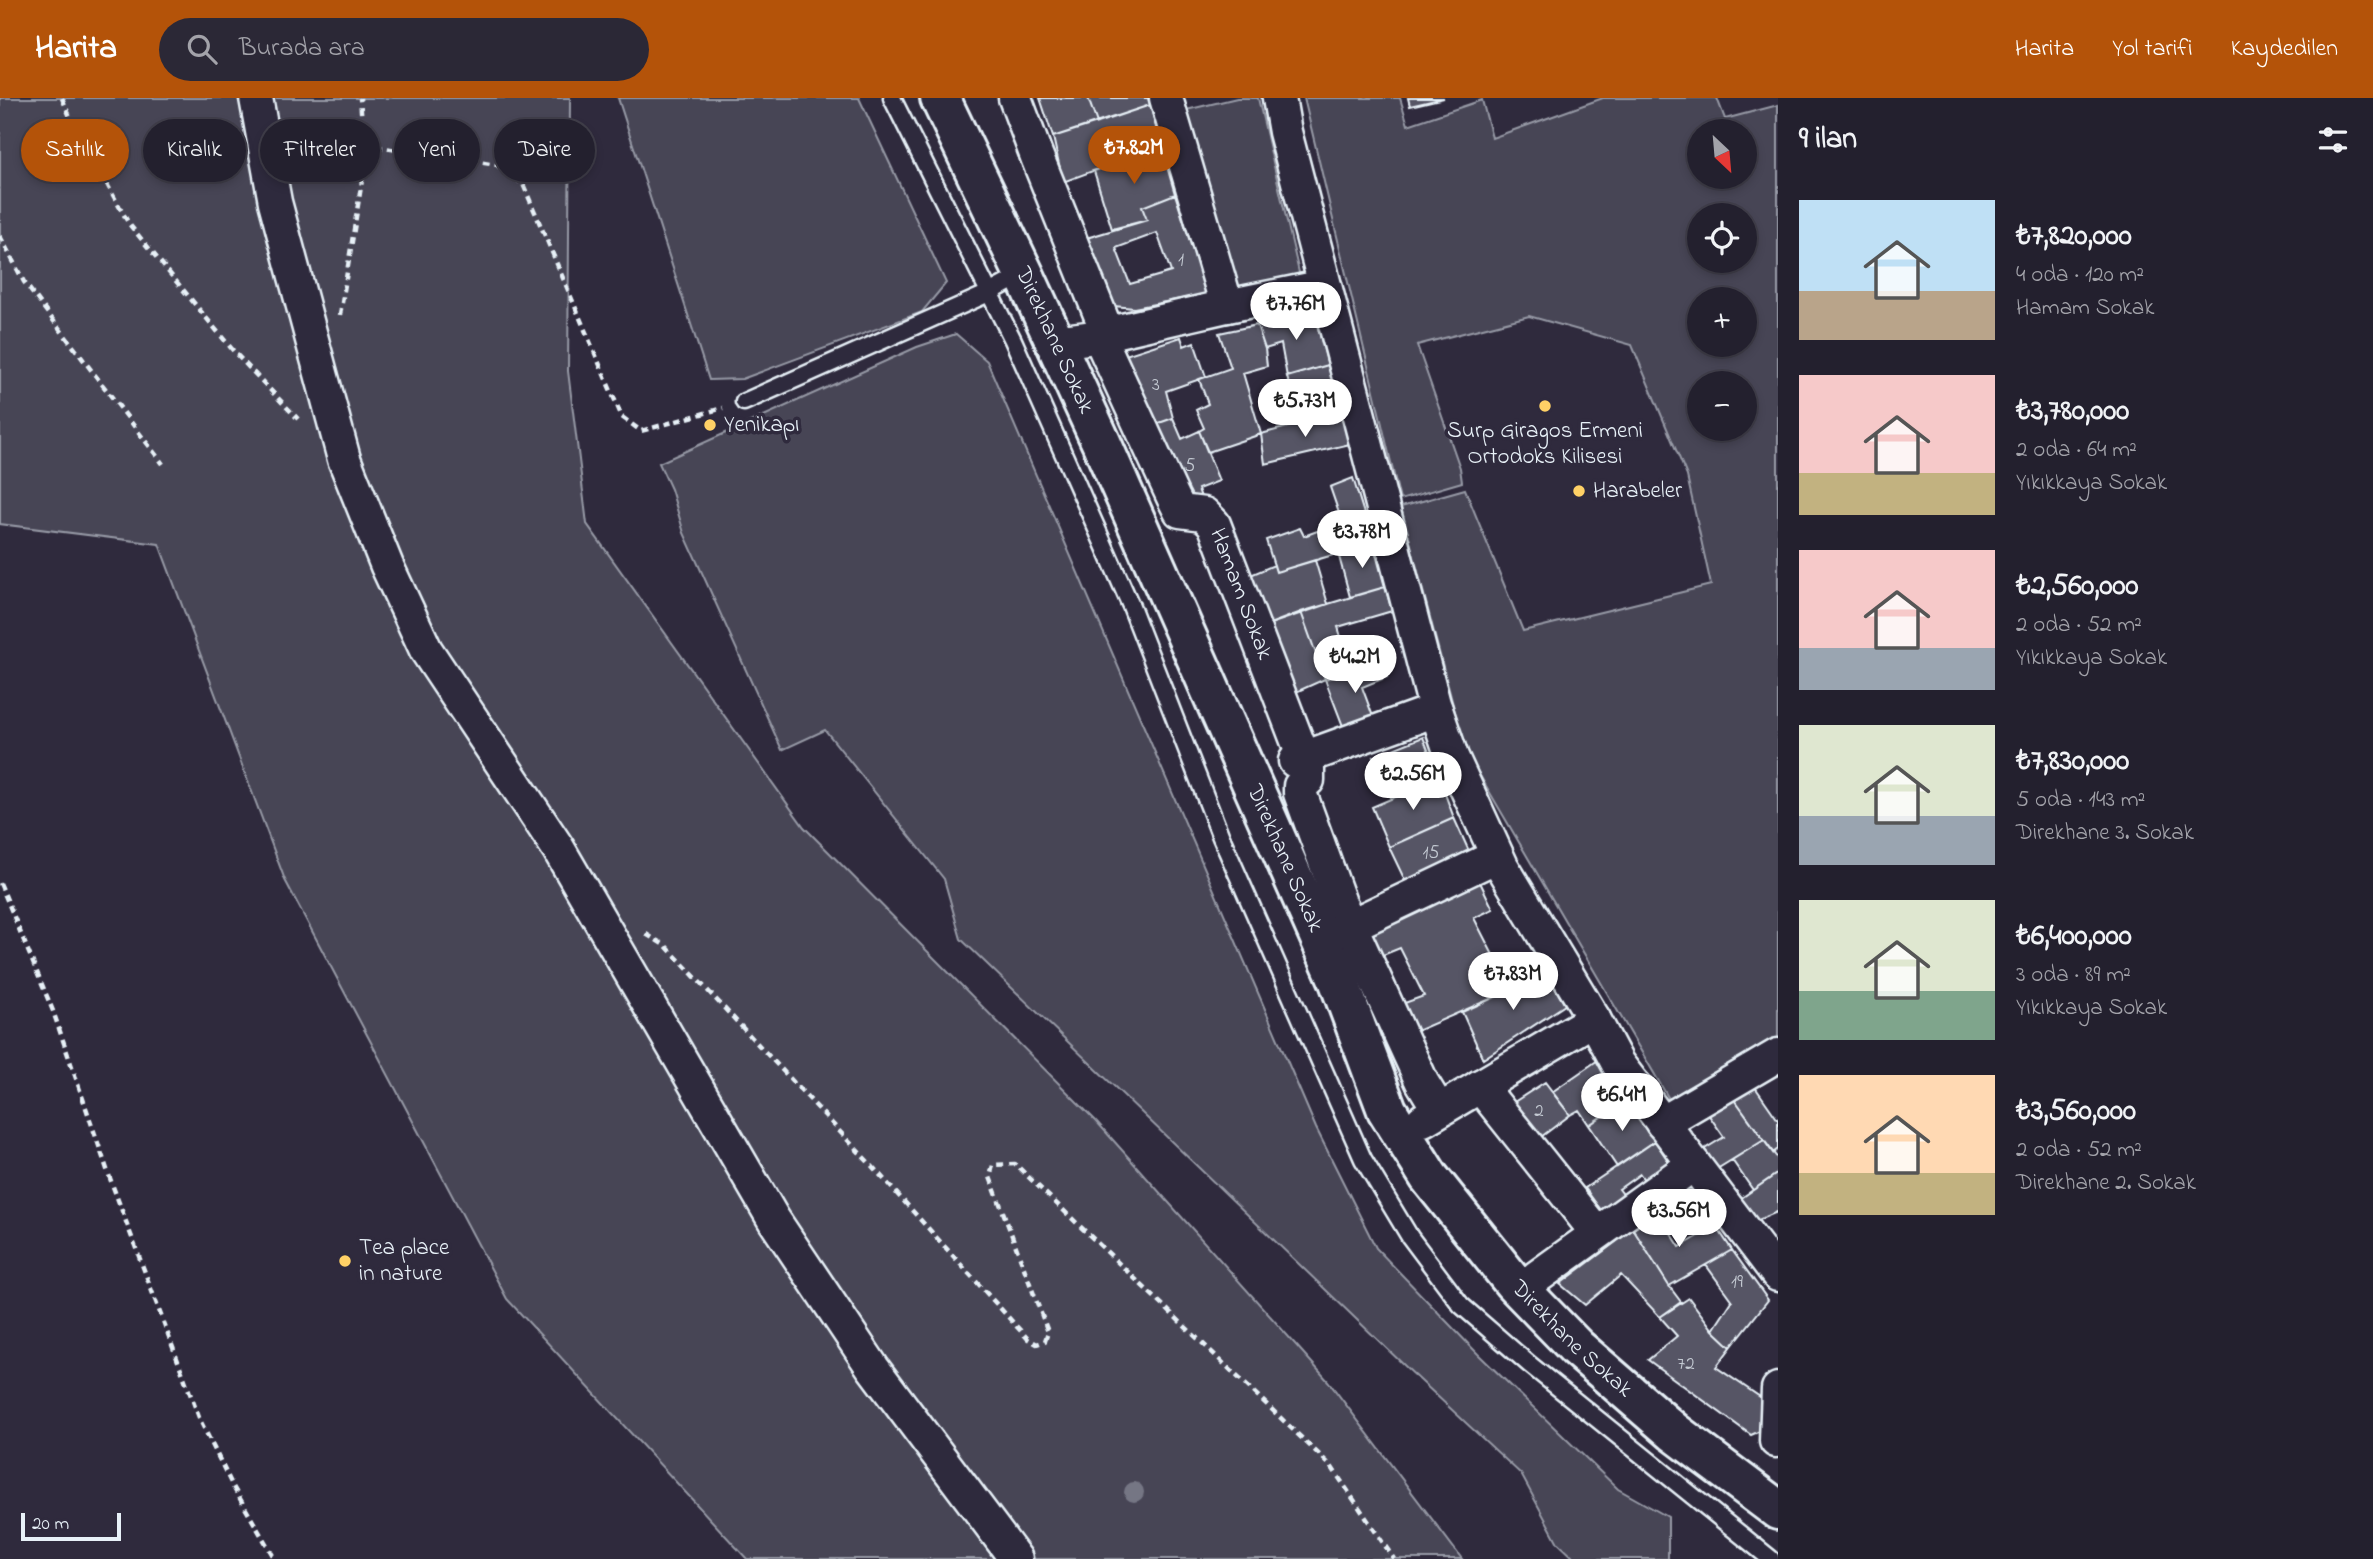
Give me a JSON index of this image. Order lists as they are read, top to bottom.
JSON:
{
  "streets": {
    "street": ["Direkhane Sokak", "Hamam Sokak"]
  },
  "places": [
    "Surp Giragos Ermeni Ortodoks Kilisesi",
    "Yenikapı",
    "Harabeler",
    "Tea place in nature"
  ],
  "house_numbers": [
    "1",
    "3",
    "5",
    "15",
    "2",
    "19",
    "72"
  ],
  "scale_bar": "20 m",
  "north": "bottom right",
  "page": {
    "header": "Harita",
    "search": "Burada ara",
    "nav": ["Harita", "Yol tarifi", "Kaydedilen"],
    "heading": "9 ilan",
    "map_buttons": ["+", "−"],
    "chip": [
      "Satılık",
      "Kiralık",
      "Filtreler",
      "Yeni",
      "Daire"
    ],
    "price": [
      "₺7.82M",
      "₺7.76M",
      "₺5.73M",
      "₺3.78M",
      "₺4.2M",
      "₺2.56M",
      "₺7.83M",
      "₺6.4M",
      "₺3.56M"
    ],
    "list": [
      {
        "name": "₺7,820,000",
        "note": "4 oda · 120 m² · Hamam Sokak"
      },
      {
        "name": "₺3,780,000",
        "note": "2 oda · 64 m² · Yıkıkkaya Sokak"
      },
      {
        "name": "₺2,560,000",
        "note": "2 oda · 52 m² · Yıkıkkaya Sokak"
      },
      {
        "name": "₺7,830,000",
        "note": "5 oda · 143 m² · Direkhane 3. Sokak"
      },
      {
        "name": "₺6,400,000",
        "note": "3 oda · 89 m² · Yıkıkkaya Sokak"
      },
      {
        "name": "₺3,560,000",
        "note": "2 oda · 52 m² · Direkhane 2. Sokak"
      }
    ],
    "scale": "20 m"
  }
}
